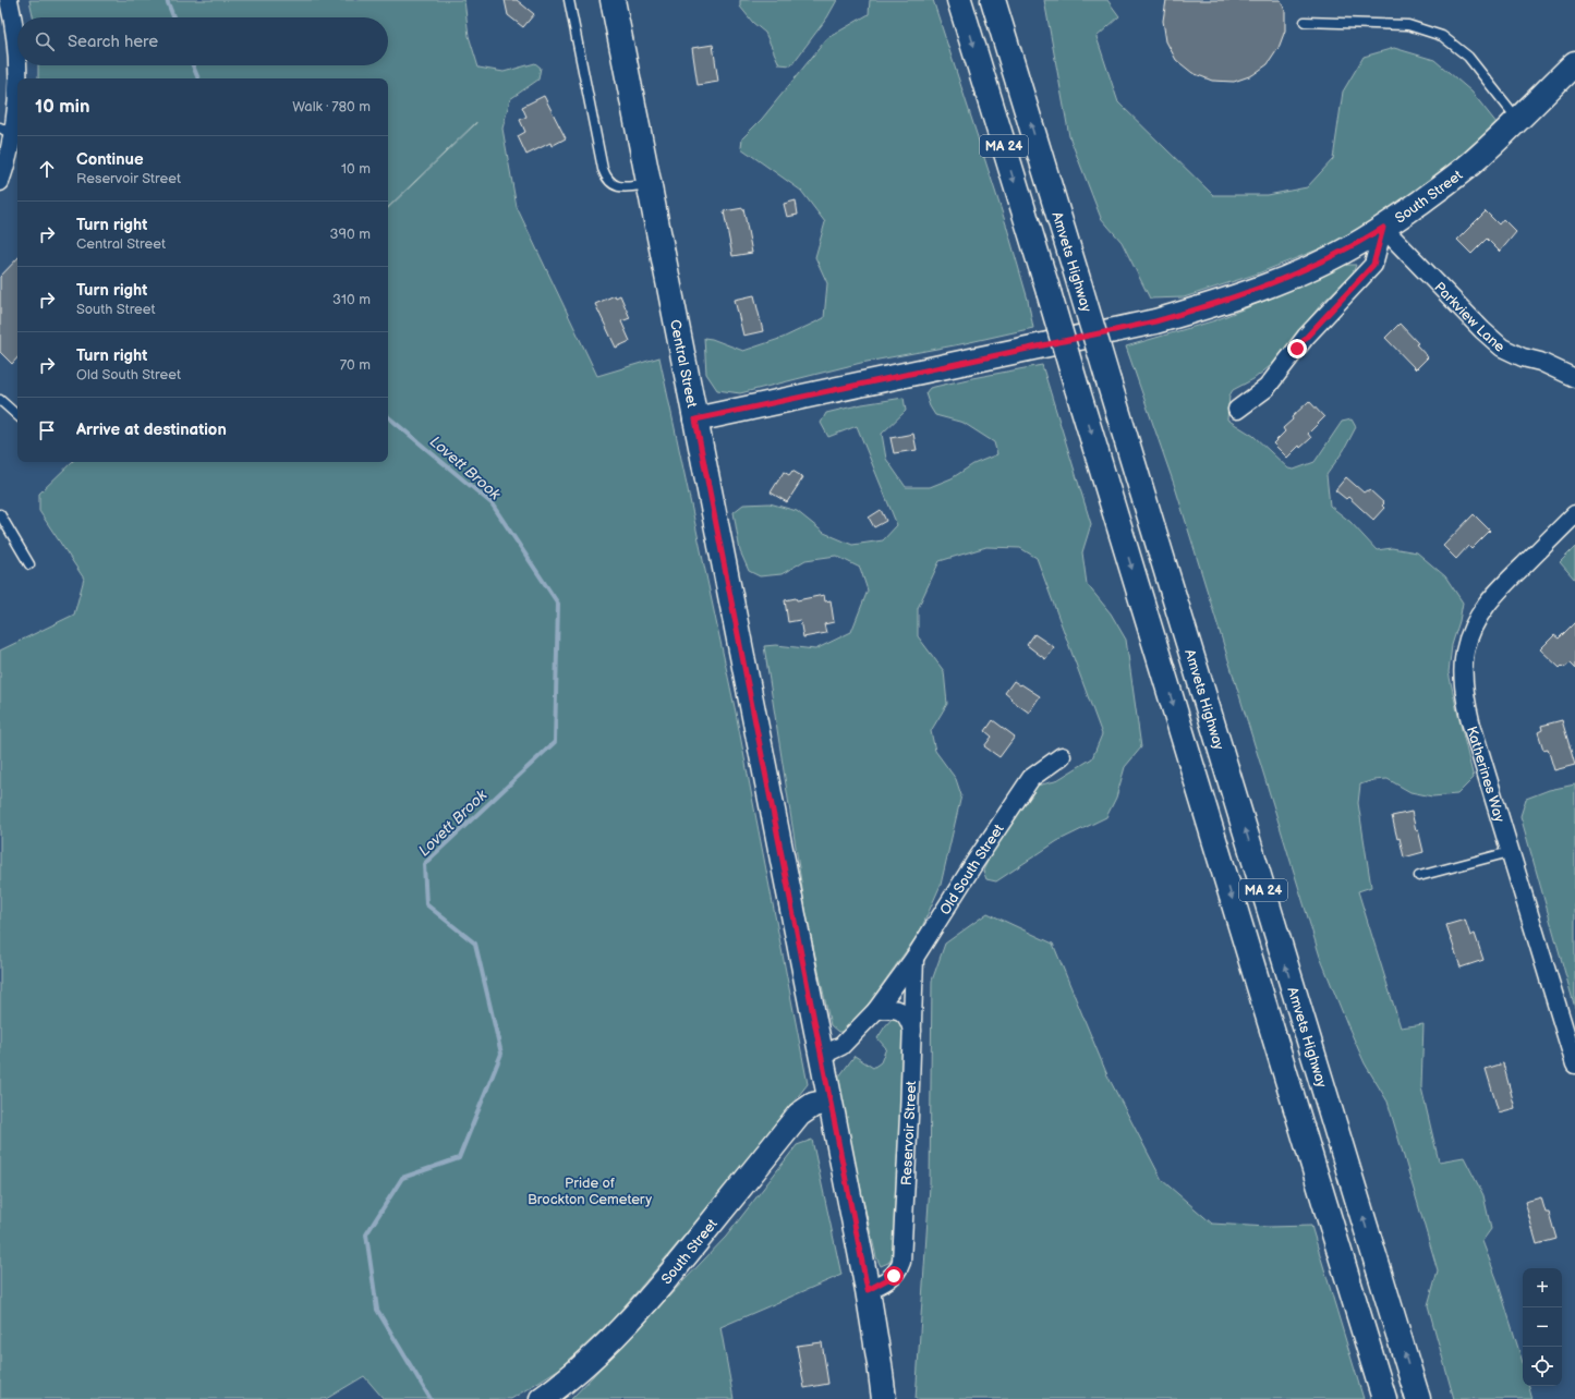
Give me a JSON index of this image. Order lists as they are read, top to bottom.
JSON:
{
  "streets": {
    "main road": [
      "MA 24",
      "South Street",
      "Amvets Highway",
      "Central Street"
    ],
    "street": [
      "Parkview Lane",
      "Katherines Way",
      "Old South Street",
      "Reservoir Street"
    ]
  },
  "crossings": [
    ["South Street", "Parkview Lane"],
    ["South Street", "Central Street"],
    ["Central Street", "Reservoir Street"],
    ["Old South Street", "Reservoir Street"]
  ],
  "water": ["Lovett Brook"],
  "parks": ["Pride of Brockton Cemetery"],
  "page": {
    "search": "Search here",
    "heading": ["10 min", "Walk · 780 m"],
    "list": [
      ["Continue", "Reservoir Street", "10 m"],
      ["Turn right", "Central Street", "390 m"],
      ["Turn right", "South Street", "310 m"],
      ["Turn right", "Old South Street", "70 m"],
      "Arrive at destination"
    ],
    "map_buttons": ["+", "−"]
  }
}
